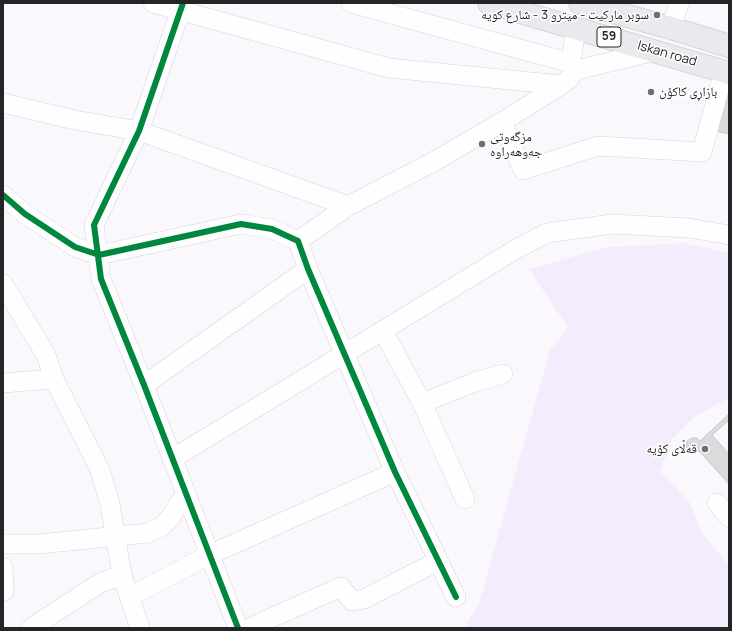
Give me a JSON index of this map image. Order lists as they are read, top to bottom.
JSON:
{
  "streets": {
    "main road": ["59", "Iskan road"]
  },
  "places": [
    "سوبر ماركيت - ميترو 3 - شارع كويه",
    "بازاڕی کاکۆن",
    "مزگه‌وتی جه‌وهه‌راوه",
    "قەڵای کۆیە"
  ]
}
